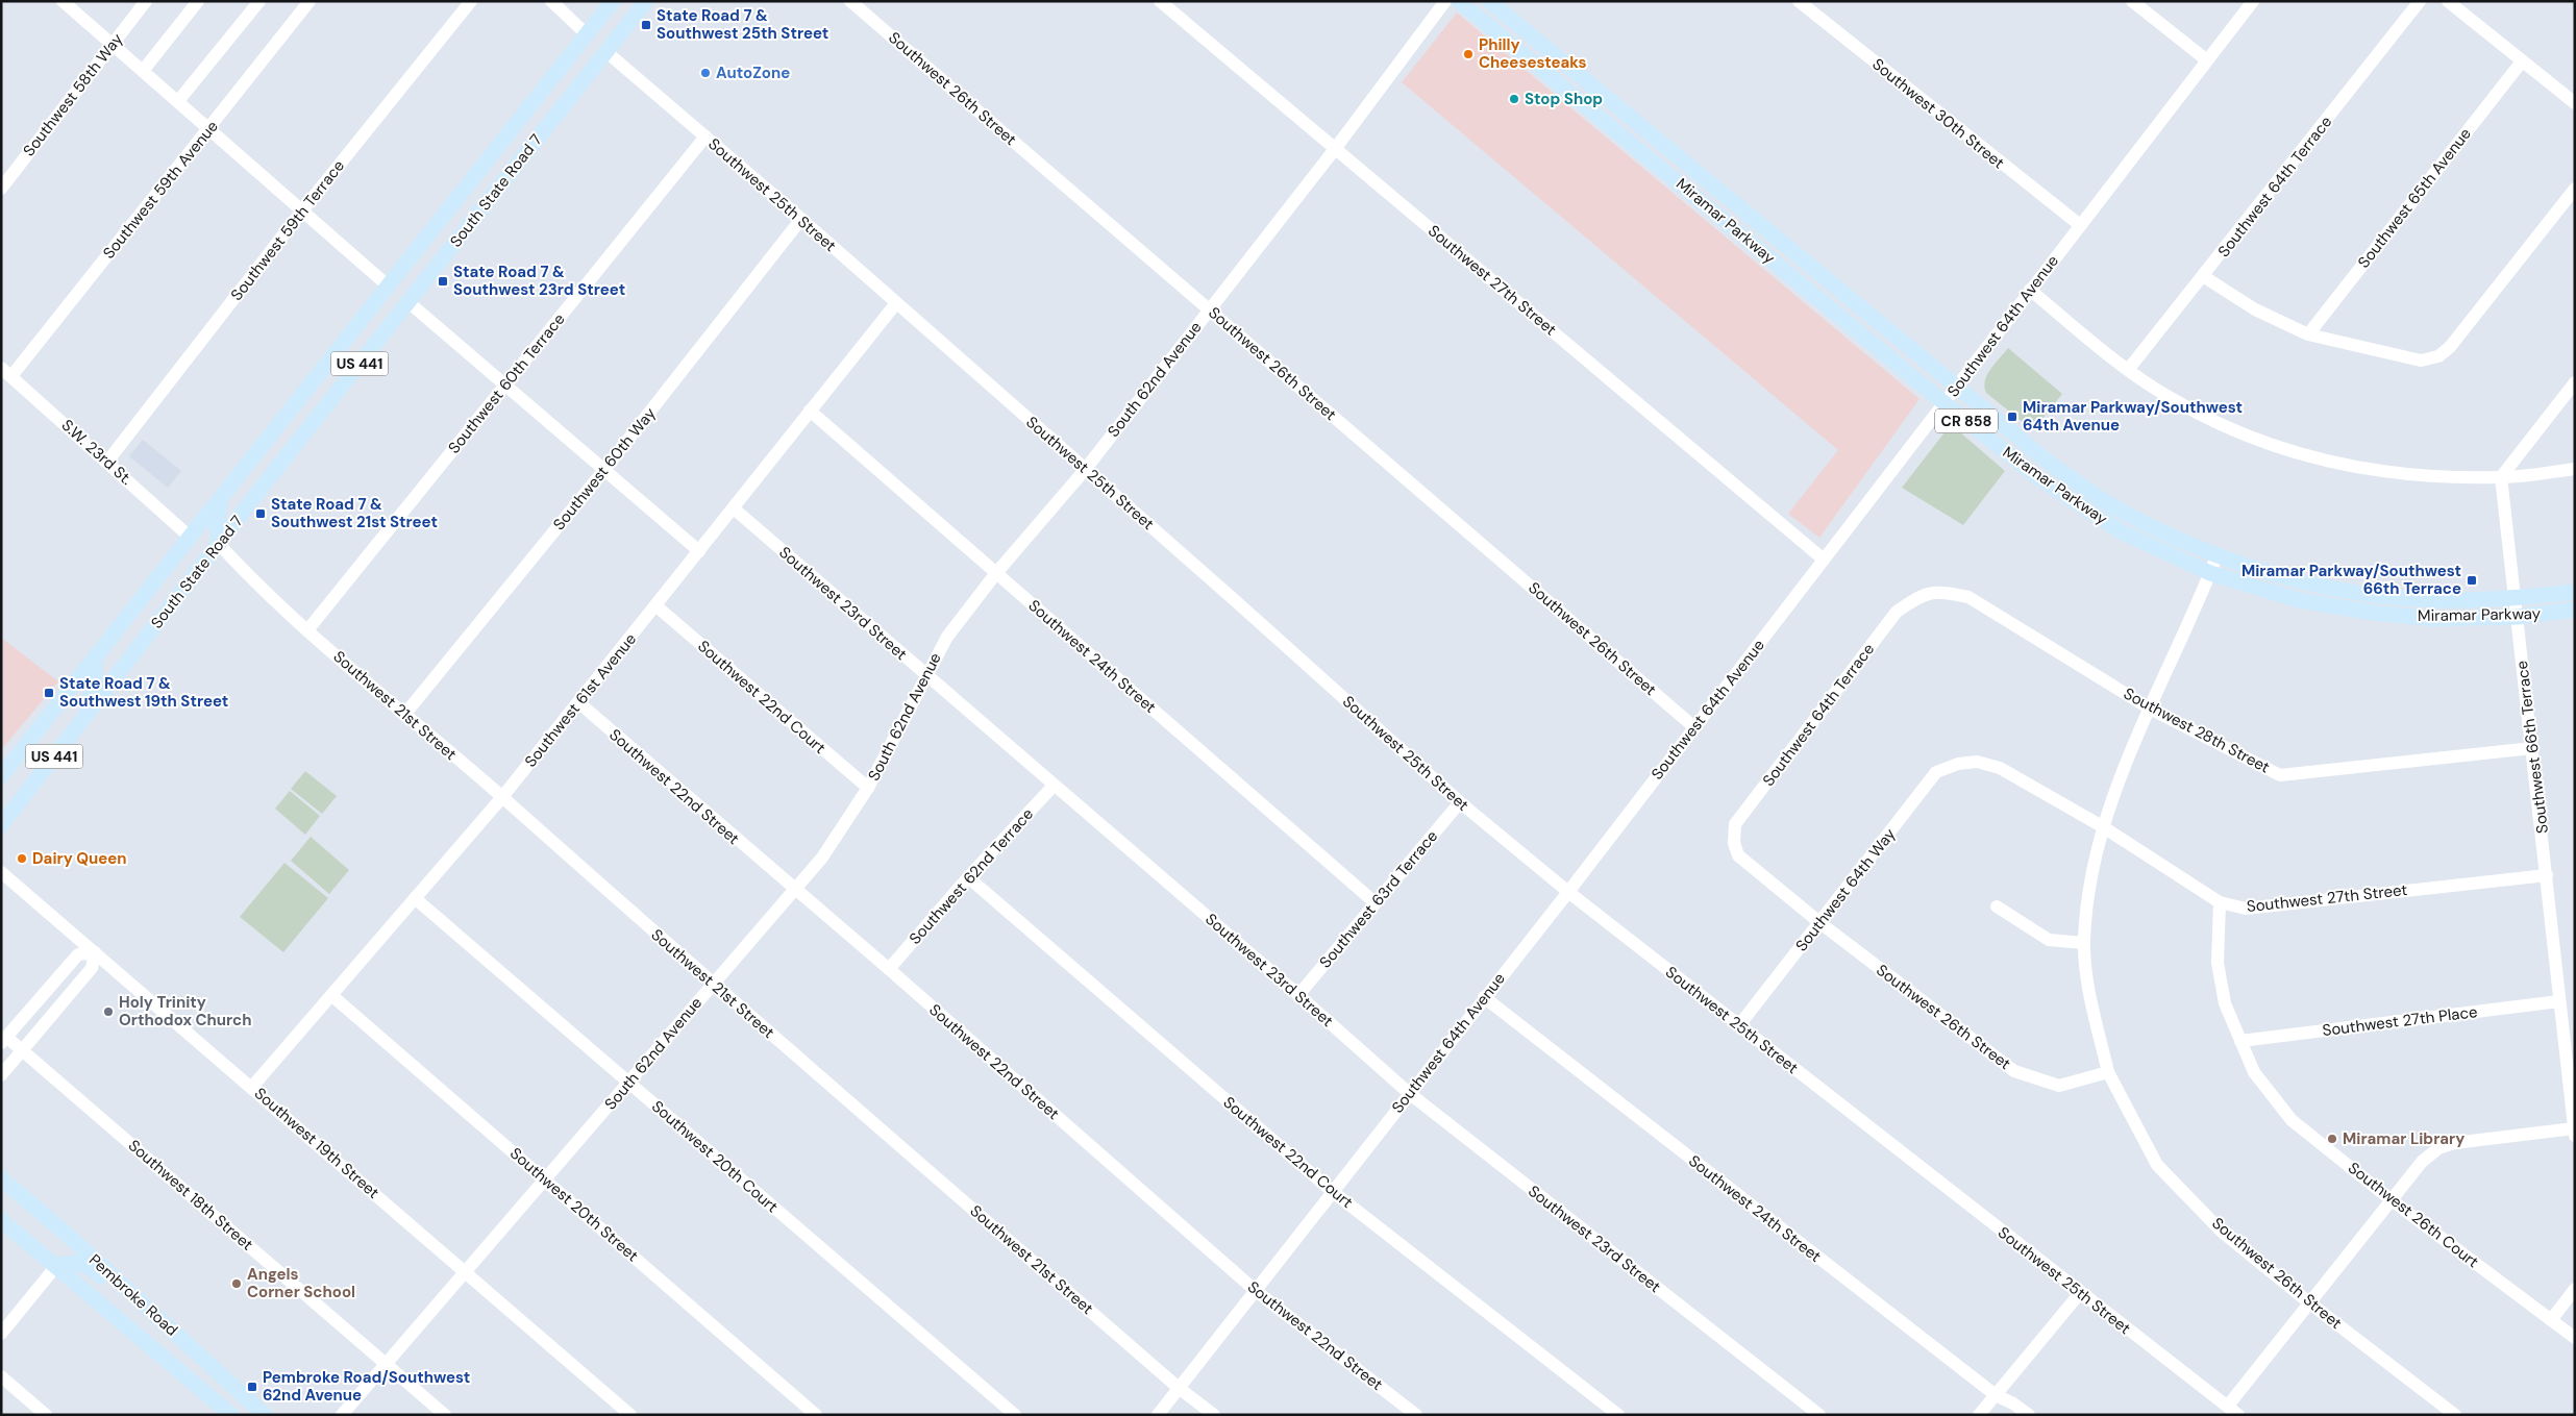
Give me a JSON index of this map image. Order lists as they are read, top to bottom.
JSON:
{
  "streets": {
    "main road": [
      "South State Road 7",
      "Miramar Parkway",
      "US 441",
      "CR 858",
      "Pembroke Road"
    ],
    "street": [
      "Southwest 26th Street",
      "Southwest 58th Way",
      "Southwest 30th Street",
      "Southwest 64th Terrace",
      "Southwest 59th Avenue",
      "Southwest 25th Street",
      "Southwest 65th Avenue",
      "Southwest 59th Terrace",
      "Southwest 27th Street",
      "Southwest 64th Avenue",
      "South 62nd Avenue",
      "Southwest 60th Terrace",
      "S.W. 23rd St.",
      "Southwest 60th Way",
      "Southwest 23rd Street",
      "Southwest 24th Street",
      "Southwest 22nd Court",
      "Southwest 61st Avenue",
      "Southwest 21st Street",
      "Southwest 28th Street",
      "Southwest 66th Terrace",
      "Southwest 22nd Street",
      "Southwest 62nd Terrace",
      "Southwest 64th Way",
      "Southwest 63rd Terrace",
      "Southwest 27th Place",
      "Southwest 19th Street",
      "Southwest 20th Court",
      "Southwest 18th Street",
      "Southwest 20th Street",
      "Southwest 26th Court"
    ]
  },
  "crossings": [
    ["Southwest 26th Street", "Southwest 64th Terrace"],
    ["Southwest 26th Street", "Southwest 64th Avenue"],
    ["Southwest 26th Street", "South 62nd Avenue"],
    ["Southwest 26th Street", "Southwest 64th Way"],
    ["Southwest 30th Street", "Southwest 64th Avenue"],
    ["Southwest 64th Terrace", "Southwest 28th Street"],
    ["Southwest 59th Avenue", "S.W. 23rd St."],
    ["South State Road 7", "Southwest 25th Street"],
    ["South State Road 7", "S.W. 23rd St."],
    ["South State Road 7", "Southwest 21st Street"],
    ["Southwest 25th Street", "Southwest 64th Avenue"],
    ["Southwest 25th Street", "South 62nd Avenue"],
    ["Southwest 25th Street", "Southwest 60th Terrace"],
    ["Southwest 25th Street", "Southwest 60th Way"],
    ["Southwest 25th Street", "Southwest 61st Avenue"],
    ["Southwest 25th Street", "Southwest 64th Way"],
    ["Southwest 25th Street", "Southwest 63rd Terrace"],
    ["Miramar Parkway", "Southwest 64th Avenue"],
    ["Miramar Parkway", "Southwest 66th Terrace"],
    ["Southwest 59th Terrace", "S.W. 23rd St."],
    ["Southwest 27th Street", "Southwest 64th Avenue"],
    ["Southwest 27th Street", "South 62nd Avenue"],
    ["Southwest 27th Street", "Southwest 66th Terrace"],
    ["Southwest 27th Street", "Southwest 64th Way"],
    ["Southwest 27th Street", "Southwest 26th Court"],
    ["Southwest 64th Avenue", "Southwest 23rd Street"],
    ["Southwest 64th Avenue", "Southwest 24th Street"],
    ["Southwest 64th Avenue", "Southwest 22nd Court"],
    ["Southwest 64th Avenue", "Southwest 21st Street"],
    ["Southwest 64th Avenue", "Southwest 22nd Street"],
    ["South 62nd Avenue", "Southwest 23rd Street"],
    ["South 62nd Avenue", "Southwest 24th Street"],
    ["South 62nd Avenue", "Southwest 22nd Court"],
    ["South 62nd Avenue", "Southwest 21st Street"],
    ["South 62nd Avenue", "Southwest 22nd Street"],
    ["South 62nd Avenue", "Southwest 19th Street"],
    ["South 62nd Avenue", "Southwest 20th Court"],
    ["South 62nd Avenue", "Southwest 18th Street"],
    ["South 62nd Avenue", "Southwest 20th Street"],
    ["Southwest 60th Terrace", "Southwest 21st Street"],
    ["Southwest 60th Way", "Southwest 21st Street"],
    ["Southwest 23rd Street", "Southwest 61st Avenue"],
    ["Southwest 23rd Street", "Southwest 62nd Terrace"],
    ["Southwest 23rd Street", "Southwest 63rd Terrace"],
    ["Southwest 24th Street", "Southwest 61st Avenue"],
    ["Southwest 24th Street", "Southwest 63rd Terrace"],
    ["Southwest 22nd Court", "Southwest 61st Avenue"],
    ["Southwest 22nd Court", "Southwest 62nd Terrace"],
    ["Southwest 61st Avenue", "Southwest 21st Street"],
    ["Southwest 61st Avenue", "Southwest 22nd Street"],
    ["Southwest 61st Avenue", "Southwest 19th Street"],
    ["Southwest 61st Avenue", "Southwest 20th Court"],
    ["Southwest 61st Avenue", "Southwest 20th Street"],
    ["Southwest 28th Street", "Southwest 66th Terrace"],
    ["Southwest 66th Terrace", "Southwest 27th Place"],
    ["Southwest 22nd Street", "Southwest 62nd Terrace"],
    ["Southwest 27th Place", "Southwest 26th Court"]
  ],
  "places": {
    "transit": [
      "State Road 7 & Southwest 25th Street",
      "State Road 7 & Southwest 23rd Street",
      "Miramar Parkway/Southwest 64th Avenue",
      "State Road 7 & Southwest 21st Street",
      "Miramar Parkway/Southwest 66th Terrace",
      "State Road 7 & Southwest 19th Street",
      "Pembroke Road/Southwest 62nd Avenue"
    ],
    "other": [
      "Philly Cheesesteaks",
      "AutoZone",
      "Stop Shop",
      "Dairy Queen",
      "Holy Trinity Orthodox Church",
      "Miramar Library",
      "Angels Corner School"
    ]
  }
}
